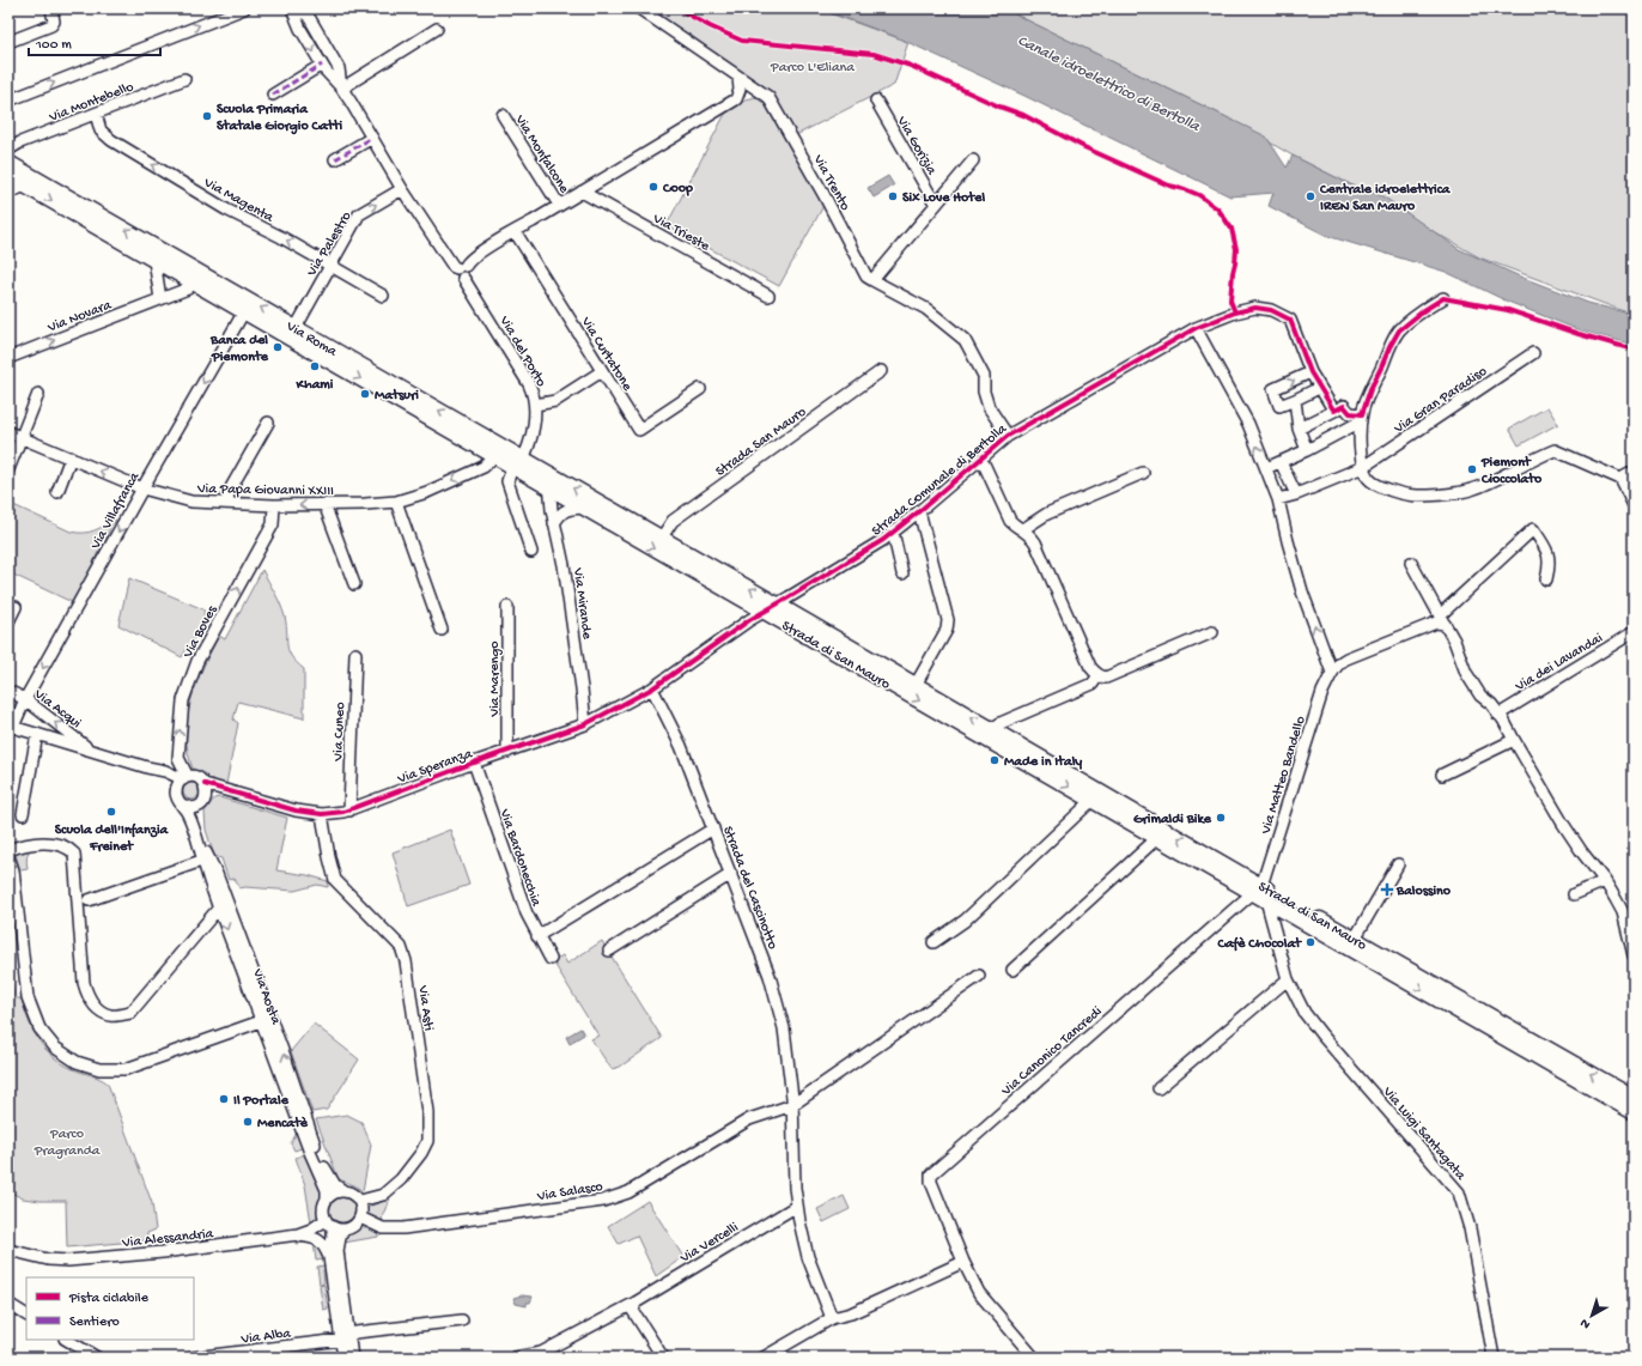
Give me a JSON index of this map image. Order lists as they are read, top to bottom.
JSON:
{
  "streets": {
    "main road": ["Via Roma", "Strada di San Mauro"],
    "street": [
      "Via Montebello",
      "Via Gorizia",
      "Via Monfalcone",
      "Via Trento",
      "Via Magenta",
      "Via Trieste",
      "Via Palestro",
      "Via Novara",
      "Via del Porto",
      "Via Curtatone",
      "Via Gran Paradiso",
      "Strada San Mauro",
      "Strada Comunale di Bertolla",
      "Via Papa Giovanni XXIII",
      "Via Villafranca",
      "Via Mirande",
      "Via Boves",
      "Via dei Lavandai",
      "Via Marengo",
      "Via Acqui",
      "Via Cuneo",
      "Via Speranza",
      "Via Matteo Bandello",
      "Via Bardonecchia",
      "Strada del Cascinotto",
      "Via Aosta",
      "Via Asti",
      "Via Canonico Tancredi",
      "Via Luigi Santagata",
      "Via Salasco",
      "Via Alessandria",
      "Via Vercelli",
      "Via Alba"
    ]
  },
  "crossings": [
    ["Via Montebello", "Via Magenta"],
    ["Via Trento", "Strada Comunale di Bertolla"],
    ["Via Magenta", "Via Palestro"],
    ["Via Palestro", "Via Roma"],
    ["Via Novara", "Via Roma"],
    ["Via Roma", "Via del Porto"],
    ["Via Roma", "Via Papa Giovanni XXIII"],
    ["Via Roma", "Via Villafranca"],
    ["Via Roma", "Via Mirande"],
    ["Via Roma", "Strada di San Mauro"],
    ["Strada San Mauro", "Strada di San Mauro"],
    ["Strada Comunale di Bertolla", "Strada di San Mauro"],
    ["Strada Comunale di Bertolla", "Via Speranza"],
    ["Strada Comunale di Bertolla", "Strada del Cascinotto"],
    ["Via Papa Giovanni XXIII", "Via Villafranca"],
    ["Via Papa Giovanni XXIII", "Via Boves"],
    ["Via Villafranca", "Via Acqui"],
    ["Via Mirande", "Via Speranza"],
    ["Via Boves", "Via Speranza"],
    ["Via Boves", "Via Aosta"],
    ["Strada di San Mauro", "Via Matteo Bandello"],
    ["Strada di San Mauro", "Via Canonico Tancredi"],
    ["Strada di San Mauro", "Via Luigi Santagata"],
    ["Via Marengo", "Via Speranza"],
    ["Via Cuneo", "Via Speranza"],
    ["Via Speranza", "Via Bardonecchia"],
    ["Via Speranza", "Strada del Cascinotto"],
    ["Via Speranza", "Via Aosta"],
    ["Via Speranza", "Via Asti"],
    ["Via Matteo Bandello", "Via Canonico Tancredi"],
    ["Via Matteo Bandello", "Via Luigi Santagata"],
    ["Strada del Cascinotto", "Via Salasco"],
    ["Strada del Cascinotto", "Via Vercelli"],
    ["Via Aosta", "Via Asti"],
    ["Via Aosta", "Via Salasco"],
    ["Via Aosta", "Via Alessandria"],
    ["Via Asti", "Via Salasco"],
    ["Via Asti", "Via Alessandria"],
    ["Via Canonico Tancredi", "Via Luigi Santagata"],
    ["Via Salasco", "Via Alessandria"]
  ],
  "one_way": [
    "Via Magenta",
    "Via Novara",
    "Via Papa Giovanni XXIII",
    "Via Boves"
  ],
  "water": ["Canale idroelettrico di Bertolla"],
  "parks": ["Parco L'Eliana", "Parco Pragranda"],
  "places": {
    "other": [
      "Scuola Primaria Statale Giorgio Catti",
      "Coop",
      "Six Love Hotel",
      "Centrale idroelettrica IREN San Mauro",
      "Banca del Piemonte",
      "Khami",
      "Matsuri",
      "Piemont Cioccolato",
      "Made in Italy",
      "Scuola dell'Infanzia Freinet",
      "Grimaldi Bike",
      "Cafè Chocolat",
      "Il Portale",
      "Mencatè"
    ],
    "health": ["Balossino"]
  },
  "legend": ["Pista ciclabile", "Sentiero"],
  "scale_bar": "100 m",
  "north": "bottom left"
}
